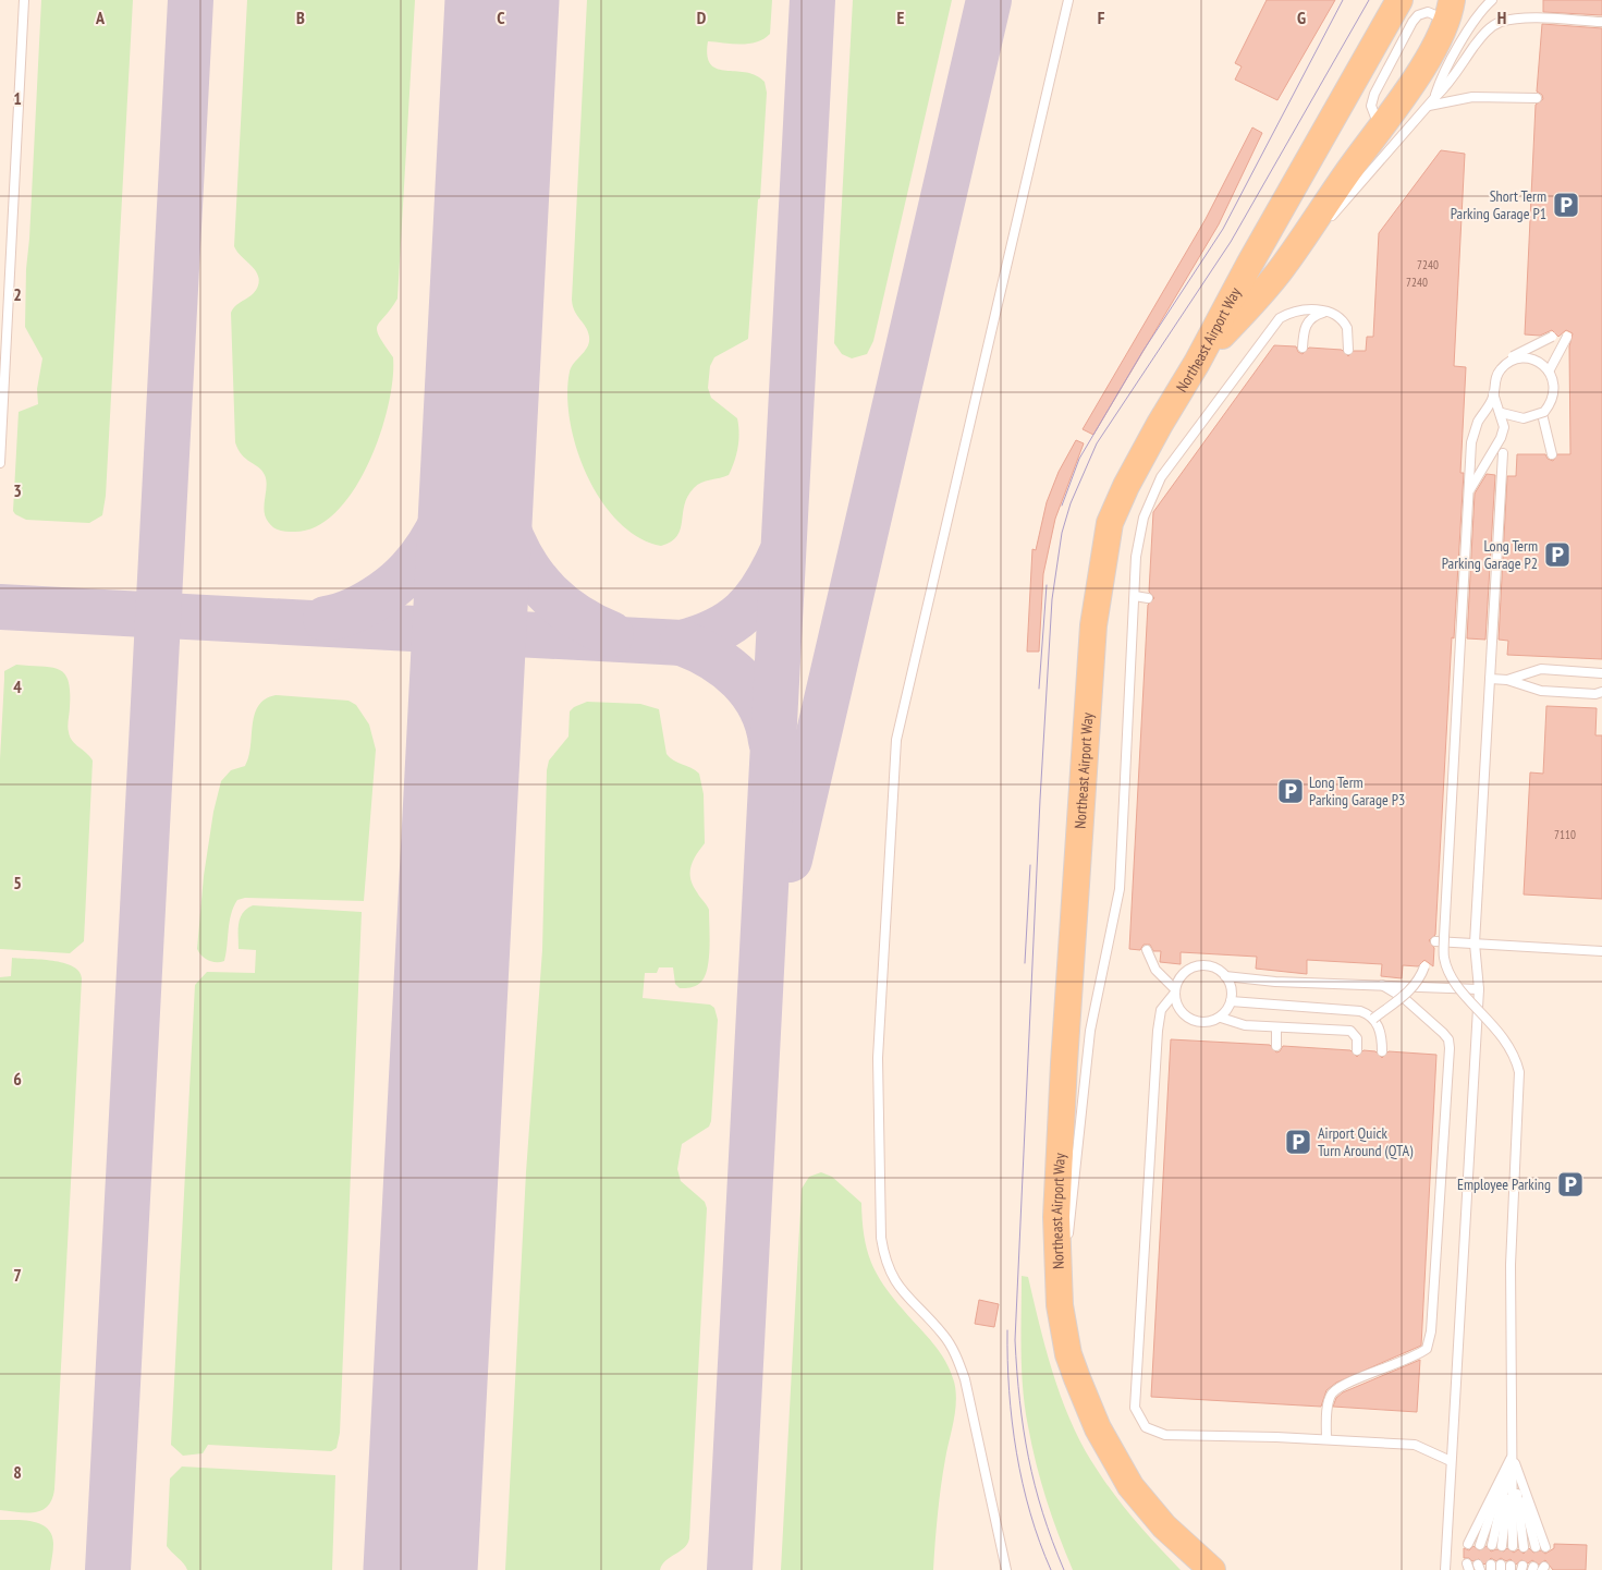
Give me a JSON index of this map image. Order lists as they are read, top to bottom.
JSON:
{
  "streets": {
    "main road": ["Northeast Airport Way"]
  },
  "places": {
    "parking": [
      "Short Term Parking Garage P1",
      "Long Term Parking Garage P2",
      "Long Term Parking Garage P3",
      "Airport Quick Turn Around (QTA)",
      "Employee Parking"
    ]
  },
  "house_numbers": ["7240", "7240", "7110"],
  "grid": {
    "columns": [
      "A",
      "B",
      "C",
      "D",
      "E",
      "F",
      "G",
      "H"
    ],
    "rows": [
      "1",
      "2",
      "3",
      "4",
      "5",
      "6",
      "7",
      "8"
    ]
  }
}
